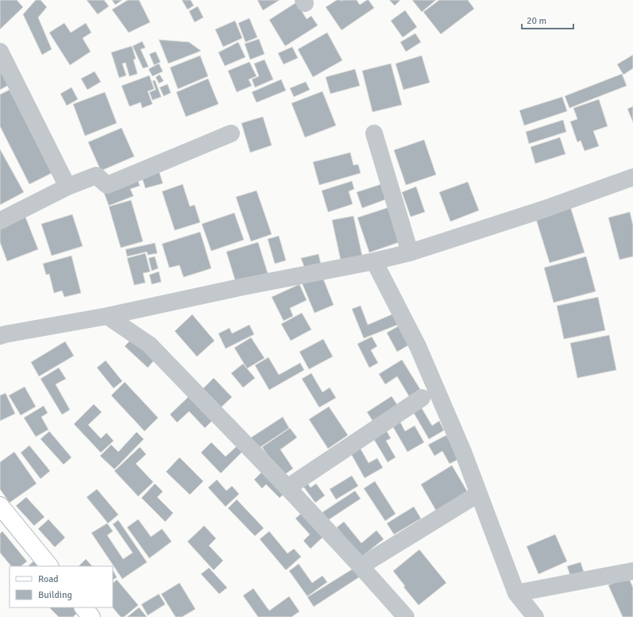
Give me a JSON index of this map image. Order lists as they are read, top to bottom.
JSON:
{
  "legend": ["Road", "Building"],
  "scale_bar": "20 m"
}
